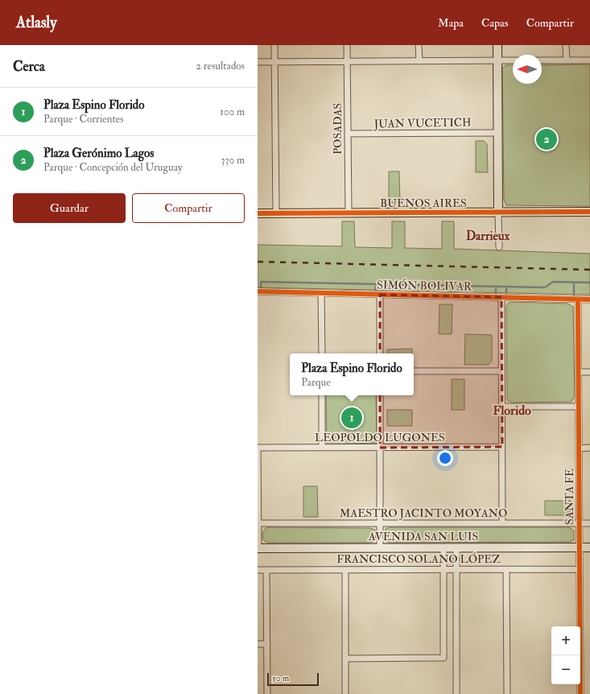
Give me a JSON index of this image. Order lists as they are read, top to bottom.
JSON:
{
  "streets": {
    "street": [
      "JUAN VUCETICH",
      "POSADAS",
      "BUENOS AIRES",
      "SIMÓN BOLIVAR",
      "LEOPOLDO LUGONES",
      "SANTA FE",
      "MAESTRO JACINTO MOYANO",
      "AVENIDA SAN LUIS",
      "FRANCISCO SOLANO LÓPEZ"
    ]
  },
  "crossings": [
    ["JUAN VUCETICH", "POSADAS"],
    ["POSADAS", "BUENOS AIRES"],
    ["SIMÓN BOLIVAR", "SANTA FE"],
    ["SANTA FE", "MAESTRO JACINTO MOYANO"],
    ["SANTA FE", "AVENIDA SAN LUIS"],
    ["SANTA FE", "FRANCISCO SOLANO LÓPEZ"]
  ],
  "districts": ["Darrieux", "Florido"],
  "scale_bar": "50 m",
  "north": "left",
  "page": {
    "header": "Atlasly",
    "nav": ["Mapa", "Capas", "Compartir"],
    "heading": ["Cerca", "2 resultados"],
    "list": [
      {
        "mark": "1",
        "name": "Plaza Espino Florido",
        "note": "Parque · Corrientes",
        "value": "100 m"
      },
      {
        "mark": "2",
        "name": "Plaza Gerónimo Lagos",
        "note": "Parque · Concepción del Uruguay",
        "value": "330 m"
      }
    ],
    "pins": ["2", "1"],
    "buttons": ["Guardar", "Compartir"],
    "popup": ["Plaza Espino Florido", "Parque"],
    "map_buttons": ["+", "−"],
    "scale": "50 m"
  }
}
